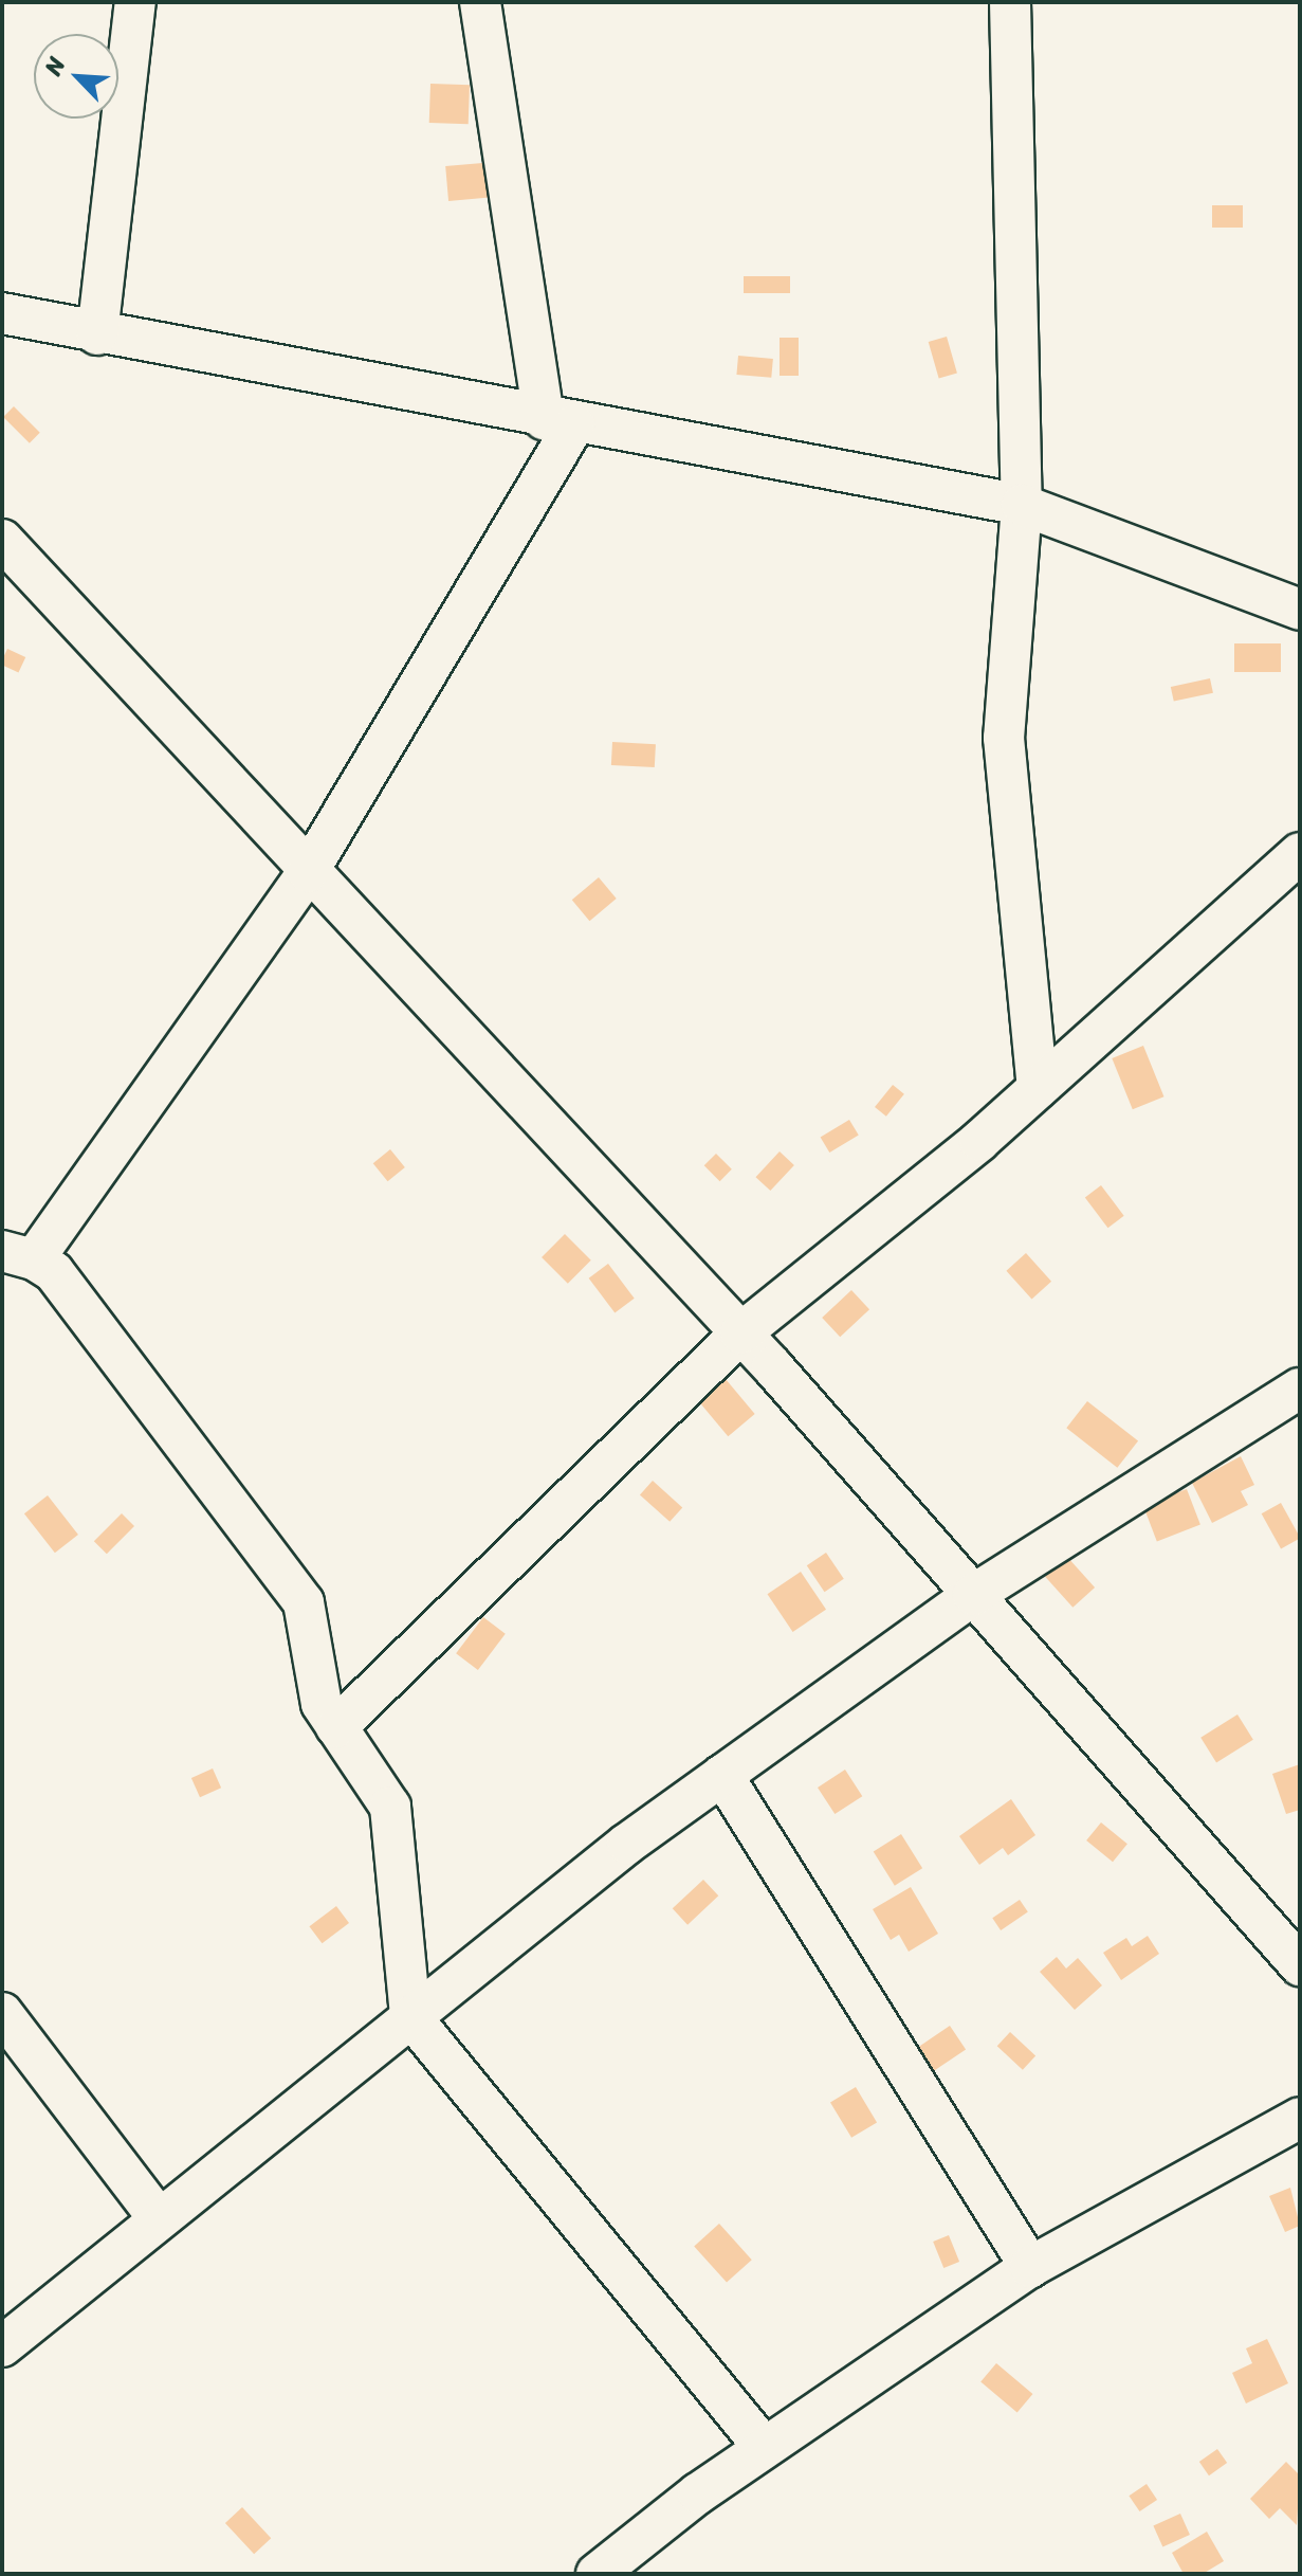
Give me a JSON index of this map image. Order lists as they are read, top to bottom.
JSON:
{
  "north": "top left"
}
